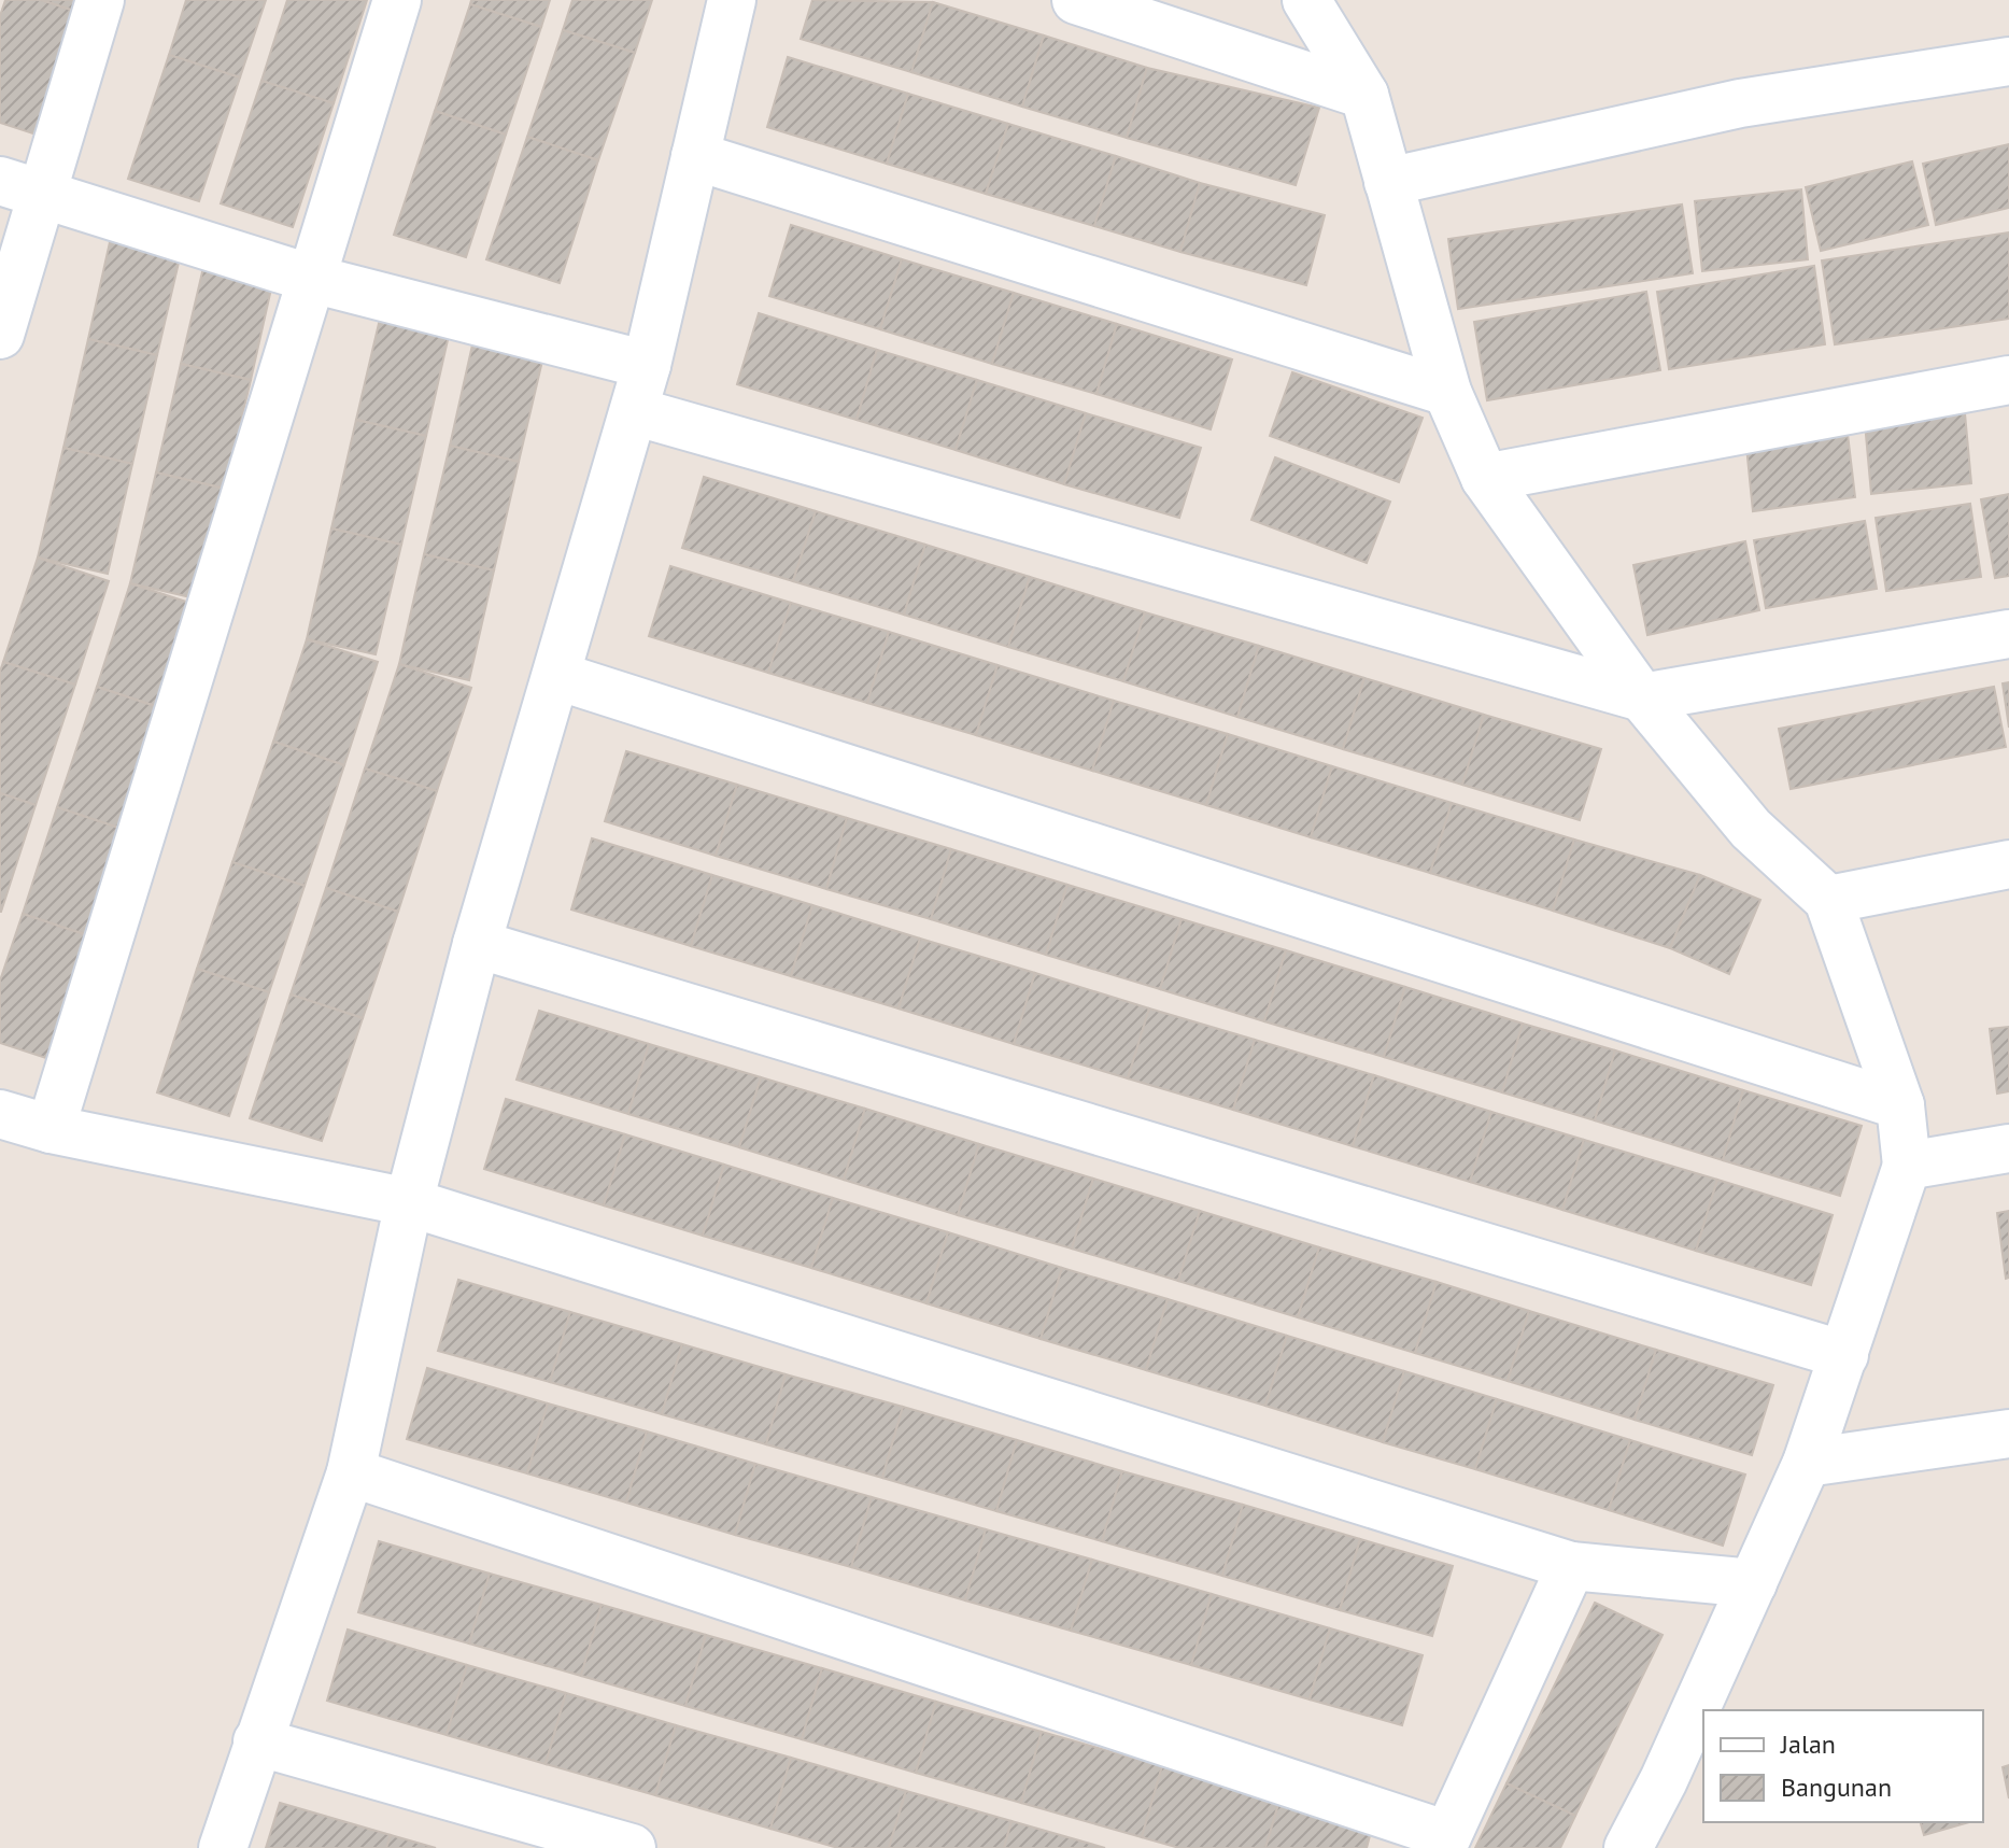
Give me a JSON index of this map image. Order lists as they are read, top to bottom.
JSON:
{
  "legend": ["Jalan", "Bangunan"]
}
